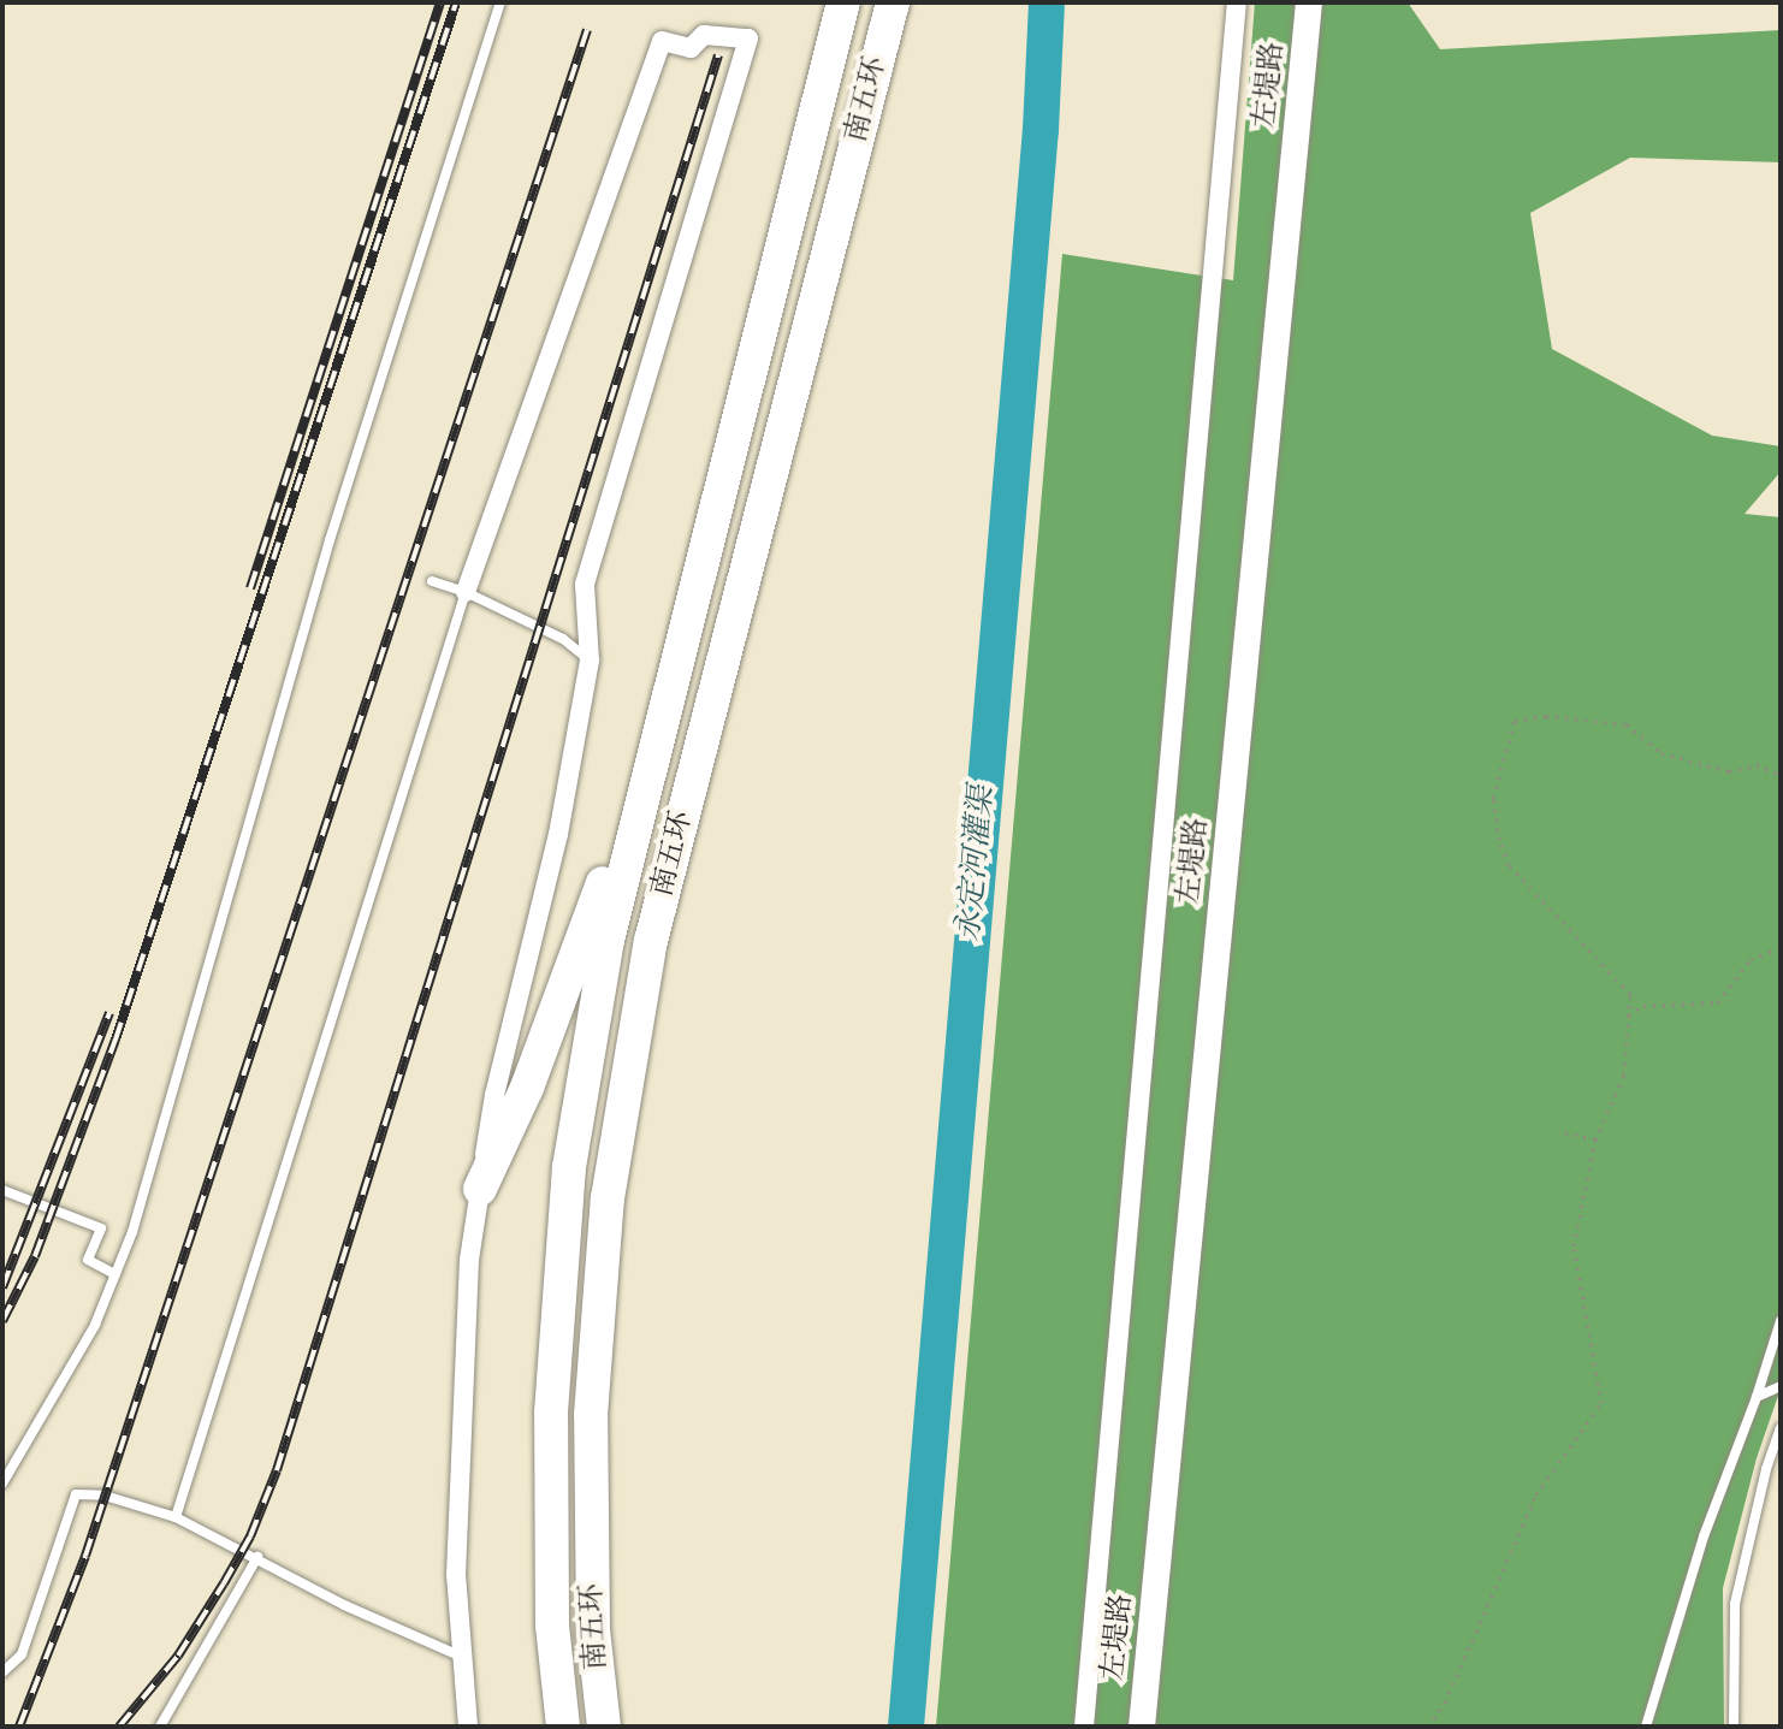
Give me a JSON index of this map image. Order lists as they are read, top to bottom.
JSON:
{
  "streets": {
    "highway": ["南五环"],
    "main road": ["左堤路"]
  },
  "water": ["永定河灌渠"]
}
